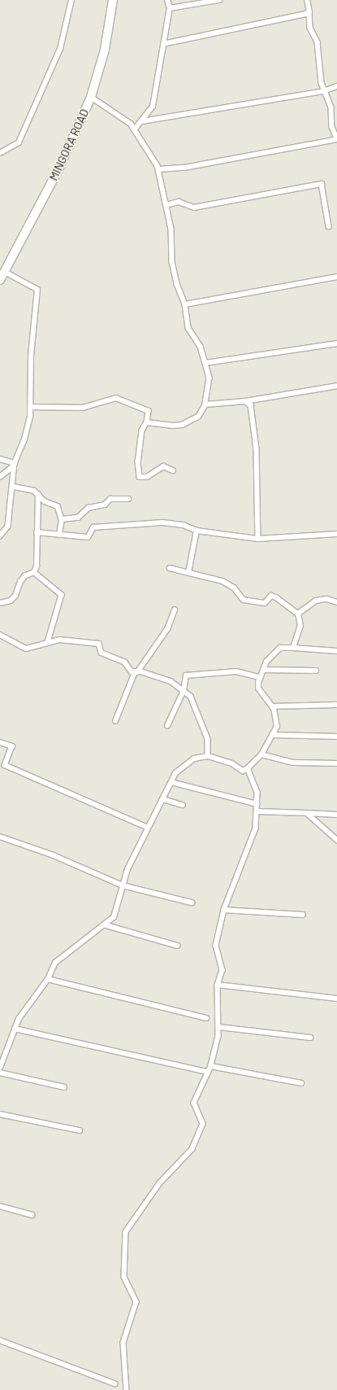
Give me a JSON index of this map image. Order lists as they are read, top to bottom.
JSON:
{
  "streets": {
    "highway": ["MINGORA ROAD"]
  }
}
